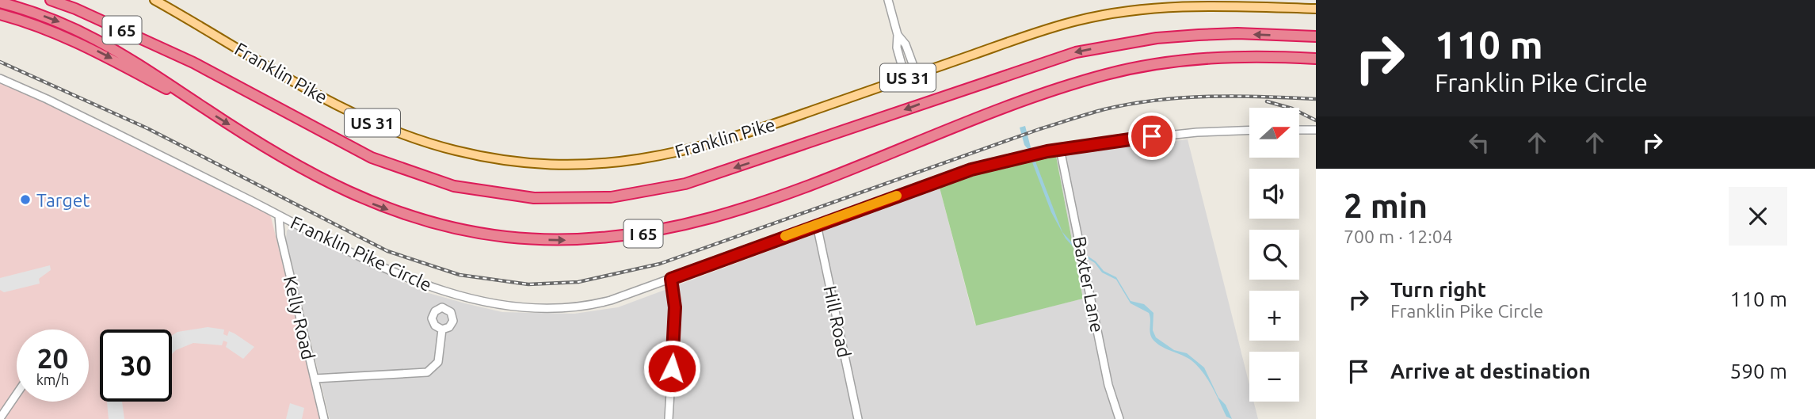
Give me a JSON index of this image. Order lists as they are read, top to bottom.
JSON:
{
  "streets": {
    "highway": ["I 65"],
    "main road": ["Franklin Pike", "US 31"],
    "street": [
      "Franklin Pike Circle",
      "Baxter Lane",
      "Kelly Road",
      "Hill Road"
    ]
  },
  "crossings": [
    ["Franklin Pike Circle", "Baxter Lane"],
    ["Franklin Pike Circle", "Kelly Road"],
    ["Franklin Pike Circle", "Hill Road"]
  ],
  "places": ["Target"],
  "north": "right",
  "page": {
    "turn": ["110 m", "Franklin Pike Circle"],
    "map_buttons": ["+", "−"],
    "heading": ["2 min", "700 m · 12:04"],
    "list": [
      {
        "name": "Turn right",
        "note": "Franklin Pike Circle",
        "value": "110 m"
      },
      {
        "name": "Arrive at destination",
        "value": "590 m"
      }
    ],
    "speed": "20 km/h",
    "limit": "30"
  }
}
